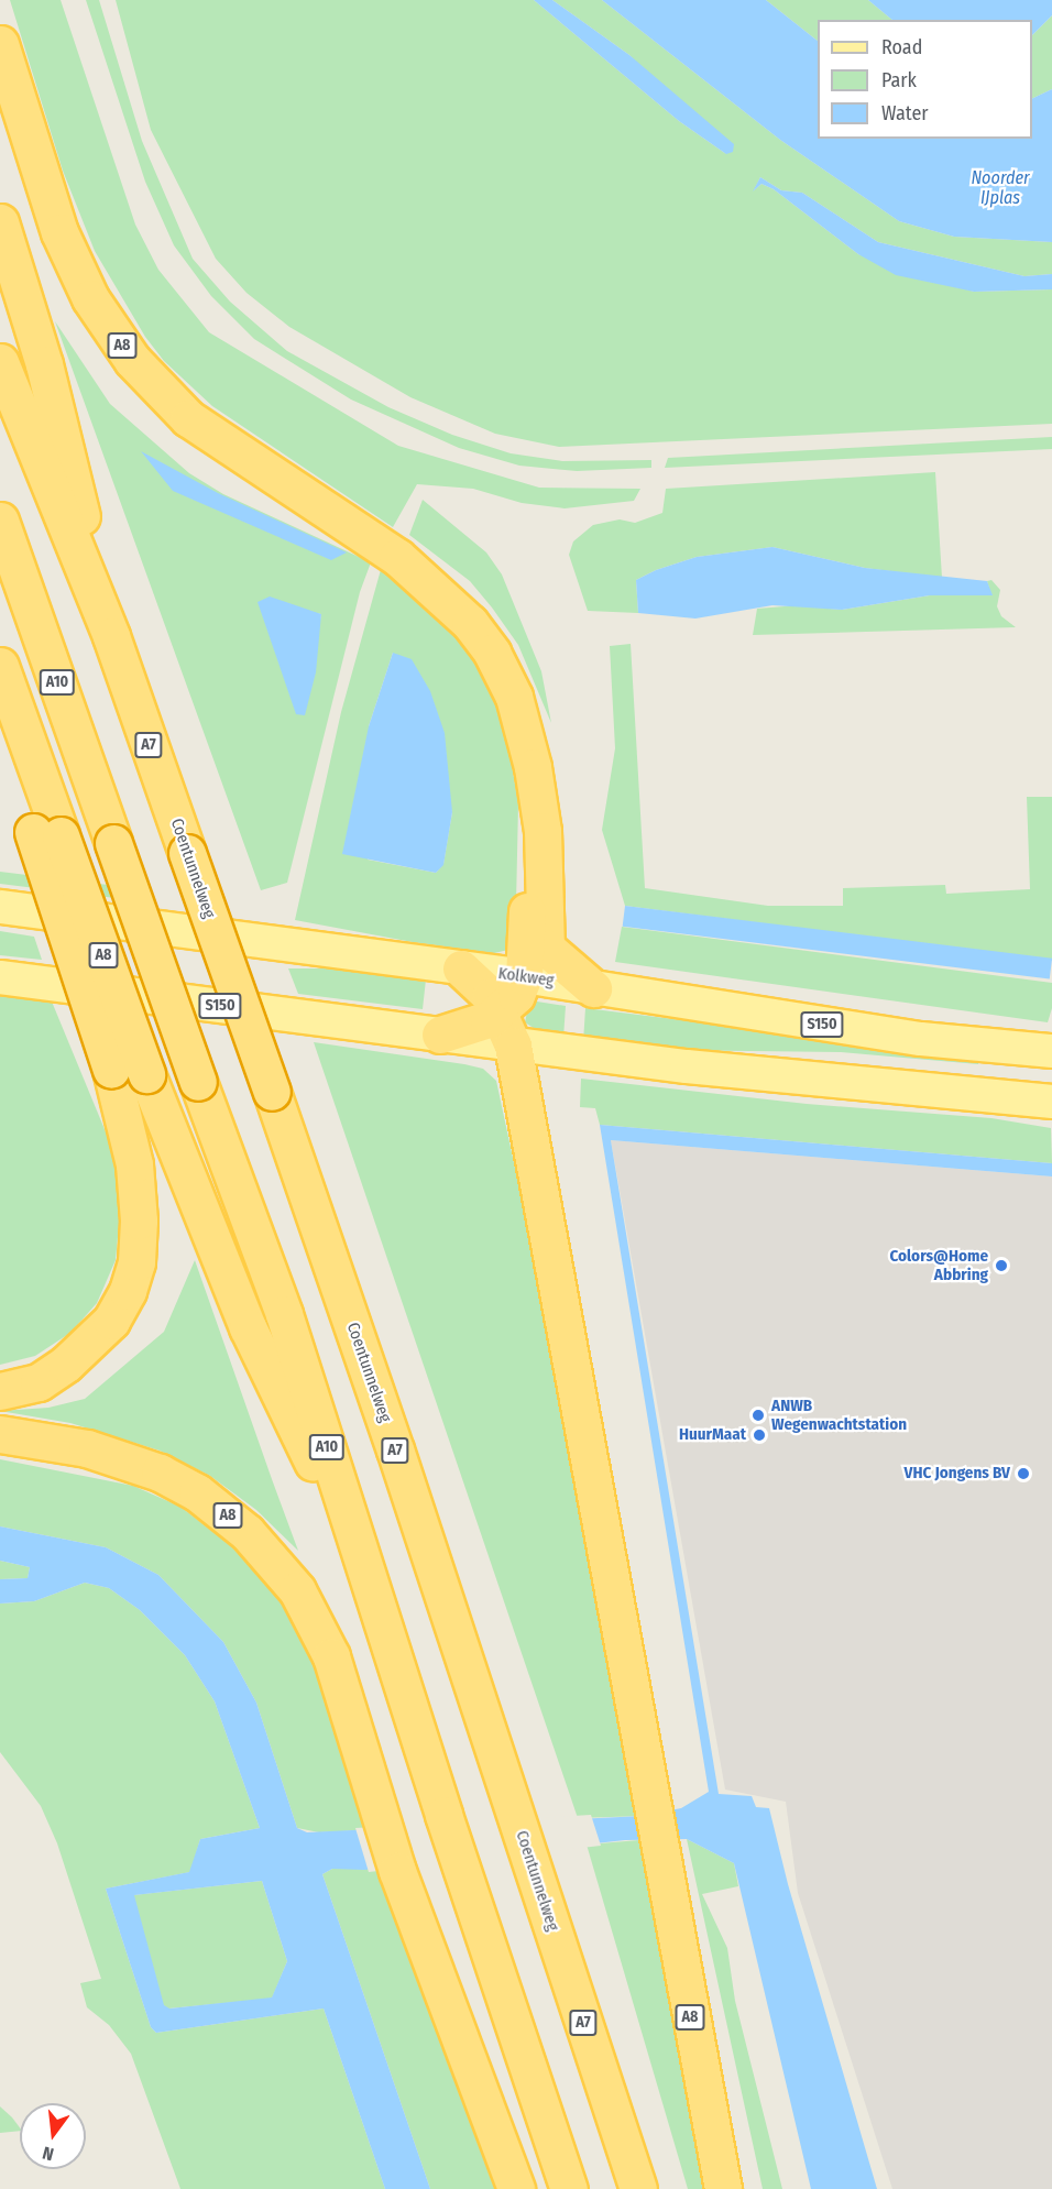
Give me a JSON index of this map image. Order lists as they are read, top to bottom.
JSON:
{
  "streets": {
    "highway": [
      "A8",
      "A10",
      "A7",
      "Coentunnelweg"
    ],
    "main road": ["Kolkweg", "S150"]
  },
  "crossings": [
    ["A8", "A10"],
    ["A8", "Kolkweg"],
    ["A8", "S150"]
  ],
  "water": ["Noorder IJplas"],
  "places": [
    "Colors@Home Abbring",
    "ANWB Wegenwachtstation",
    "HuurMaat",
    "VHC Jongens BV"
  ],
  "legend": ["Road", "Park", "Water"],
  "north": "bottom"
}
